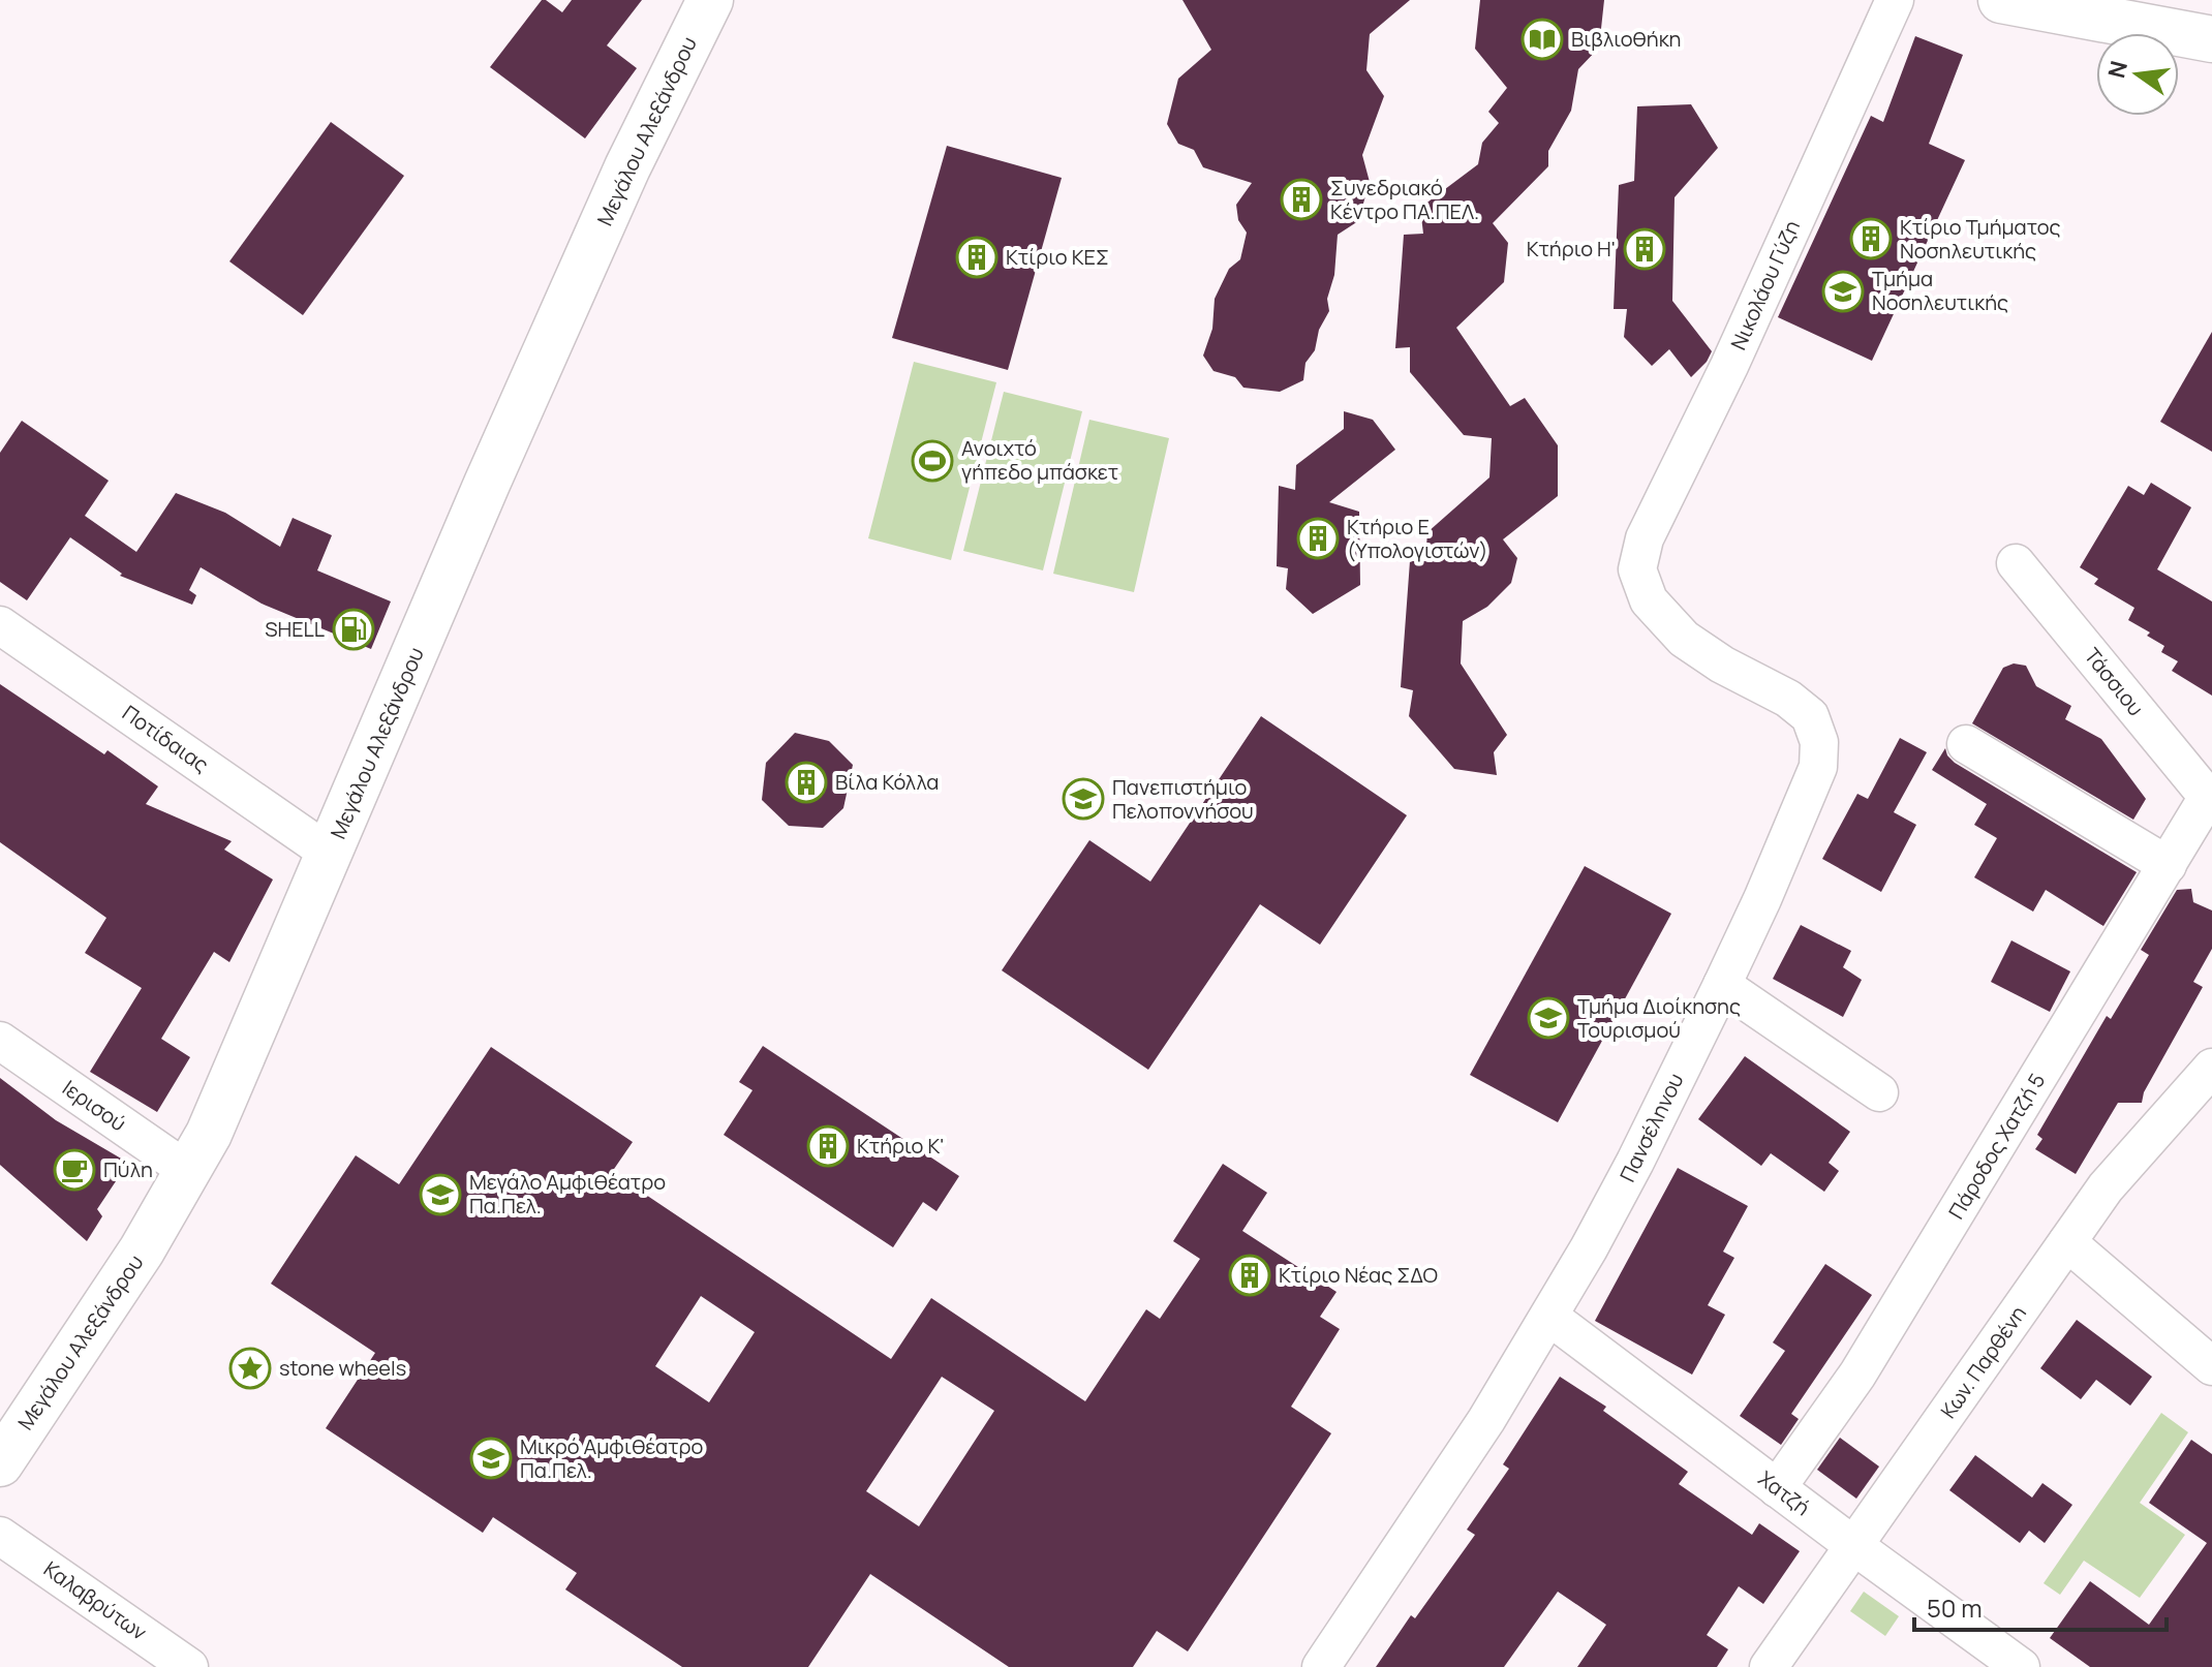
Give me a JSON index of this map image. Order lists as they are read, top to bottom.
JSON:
{
  "streets": {
    "main road": ["Μεγάλου Αλεξάνδρου"],
    "street": [
      "Νικολάου Γύζη",
      "Τάσσιου",
      "Ποτίδαιας",
      "Ιερισού",
      "Πανσέληνου",
      "Πάροδος Χατζή 5",
      "Κων. Παρθένη",
      "Χατζή",
      "Καλαβρύτων"
    ]
  },
  "crossings": [
    ["Μεγάλου Αλεξάνδρου", "Ποτίδαιας"],
    ["Μεγάλου Αλεξάνδρου", "Ιερισού"],
    ["Νικολάου Γύζη", "Πανσέληνου"],
    ["Τάσσιου", "Πάροδος Χατζή 5"],
    ["Πανσέληνου", "Χατζή"],
    ["Πάροδος Χατζή 5", "Χατζή"],
    ["Κων. Παρθένη", "Χατζή"]
  ],
  "places": {
    "library": ["Βιβλιοθήκη"],
    "building": [
      "Συνεδριακό Κέντρο ΠΑ.ΠΕΛ.",
      "Κτίριο Τμήματος Νοσηλευτικής",
      "Κτήριο Η'",
      "Κτίριο ΚΕΣ",
      "Κτήριο Ε (Υπολογιστών)",
      "Βίλα Κόλλα",
      "Κτήριο Κ'",
      "Κτίριο Νέας ΣΔΟ"
    ],
    "school or university": [
      "Τμήμα Νοσηλευτικής",
      "Πανεπιστήμιο Πελοποννήσου",
      "Τμήμα Διοίκησης Τουρισμού",
      "Μεγάλο Αμφιθέατρο Πα.Πελ.",
      "Μικρό Αμφιθέατρο Πα.Πελ."
    ],
    "sports": ["Ανοιχτό γήπεδο μπάσκετ"],
    "fuel station": ["SHELL"],
    "cafe": ["Πύλη"],
    "place": ["stone wheels"]
  },
  "scale_bar": "50 m",
  "north": "left"
}
